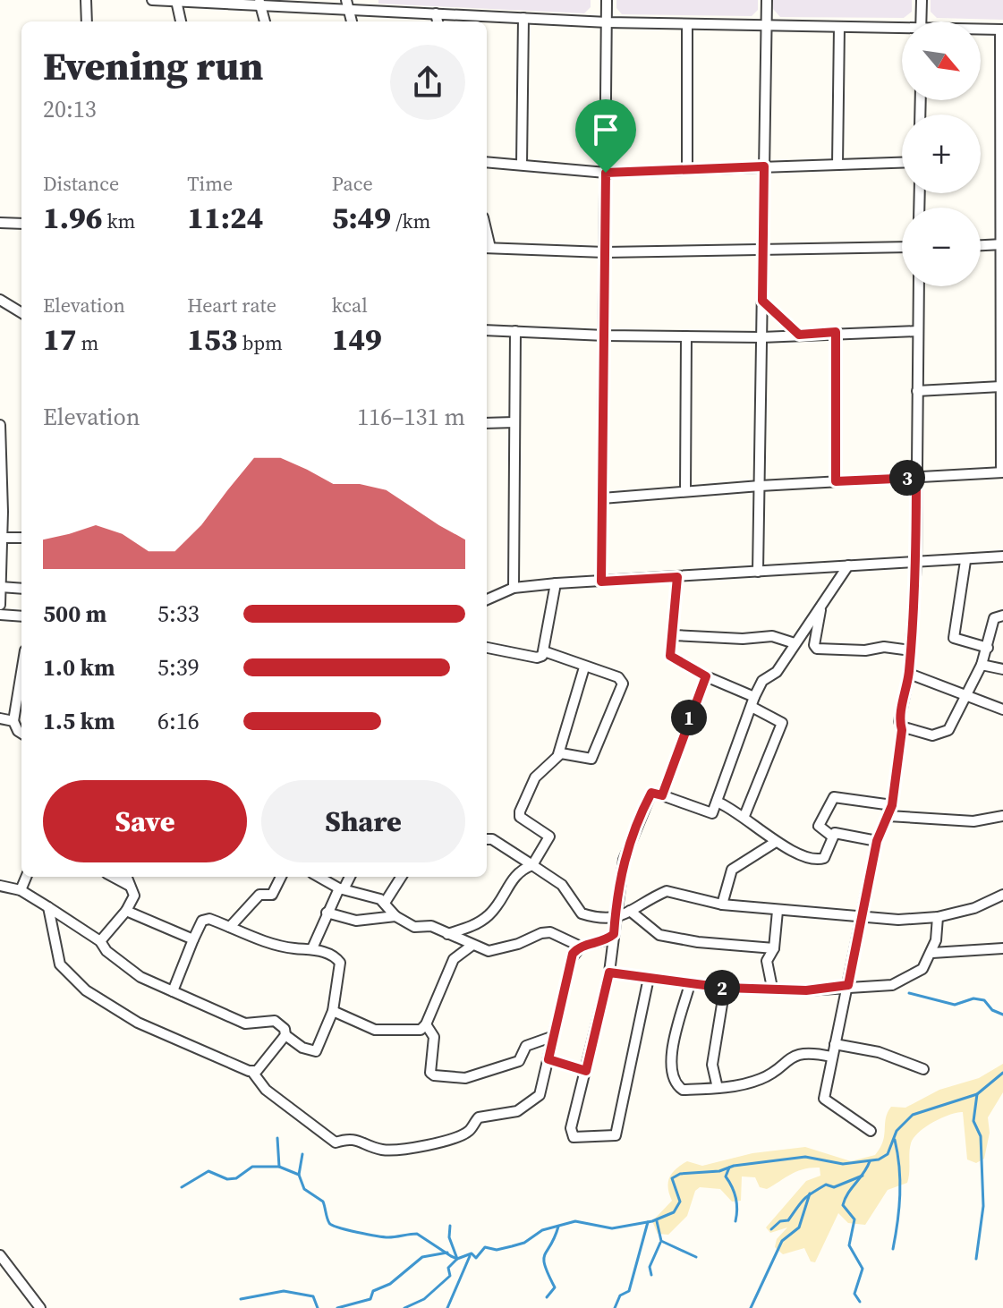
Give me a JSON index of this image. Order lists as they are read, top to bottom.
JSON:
{
  "north": "bottom right",
  "page": {
    "map_buttons": ["+", "−"],
    "heading": ["Evening run", "20:13"],
    "stats": [
      ["Distance", "1.96 km"],
      ["Time", "11:24"],
      ["Pace", "5:49 /km"],
      ["Elevation", "17 m"],
      ["Heart rate", "153 bpm"],
      ["kcal", "149"]
    ],
    "chart": ["Elevation", "116–131 m"],
    "pins": ["3", "1", "2"],
    "list": [
      {
        "name": "500 m",
        "note": "5:33"
      },
      {
        "name": "1.0 km",
        "note": "5:39"
      },
      {
        "name": "1.5 km",
        "note": "6:16"
      }
    ],
    "buttons": ["Save", "Share"]
  }
}
